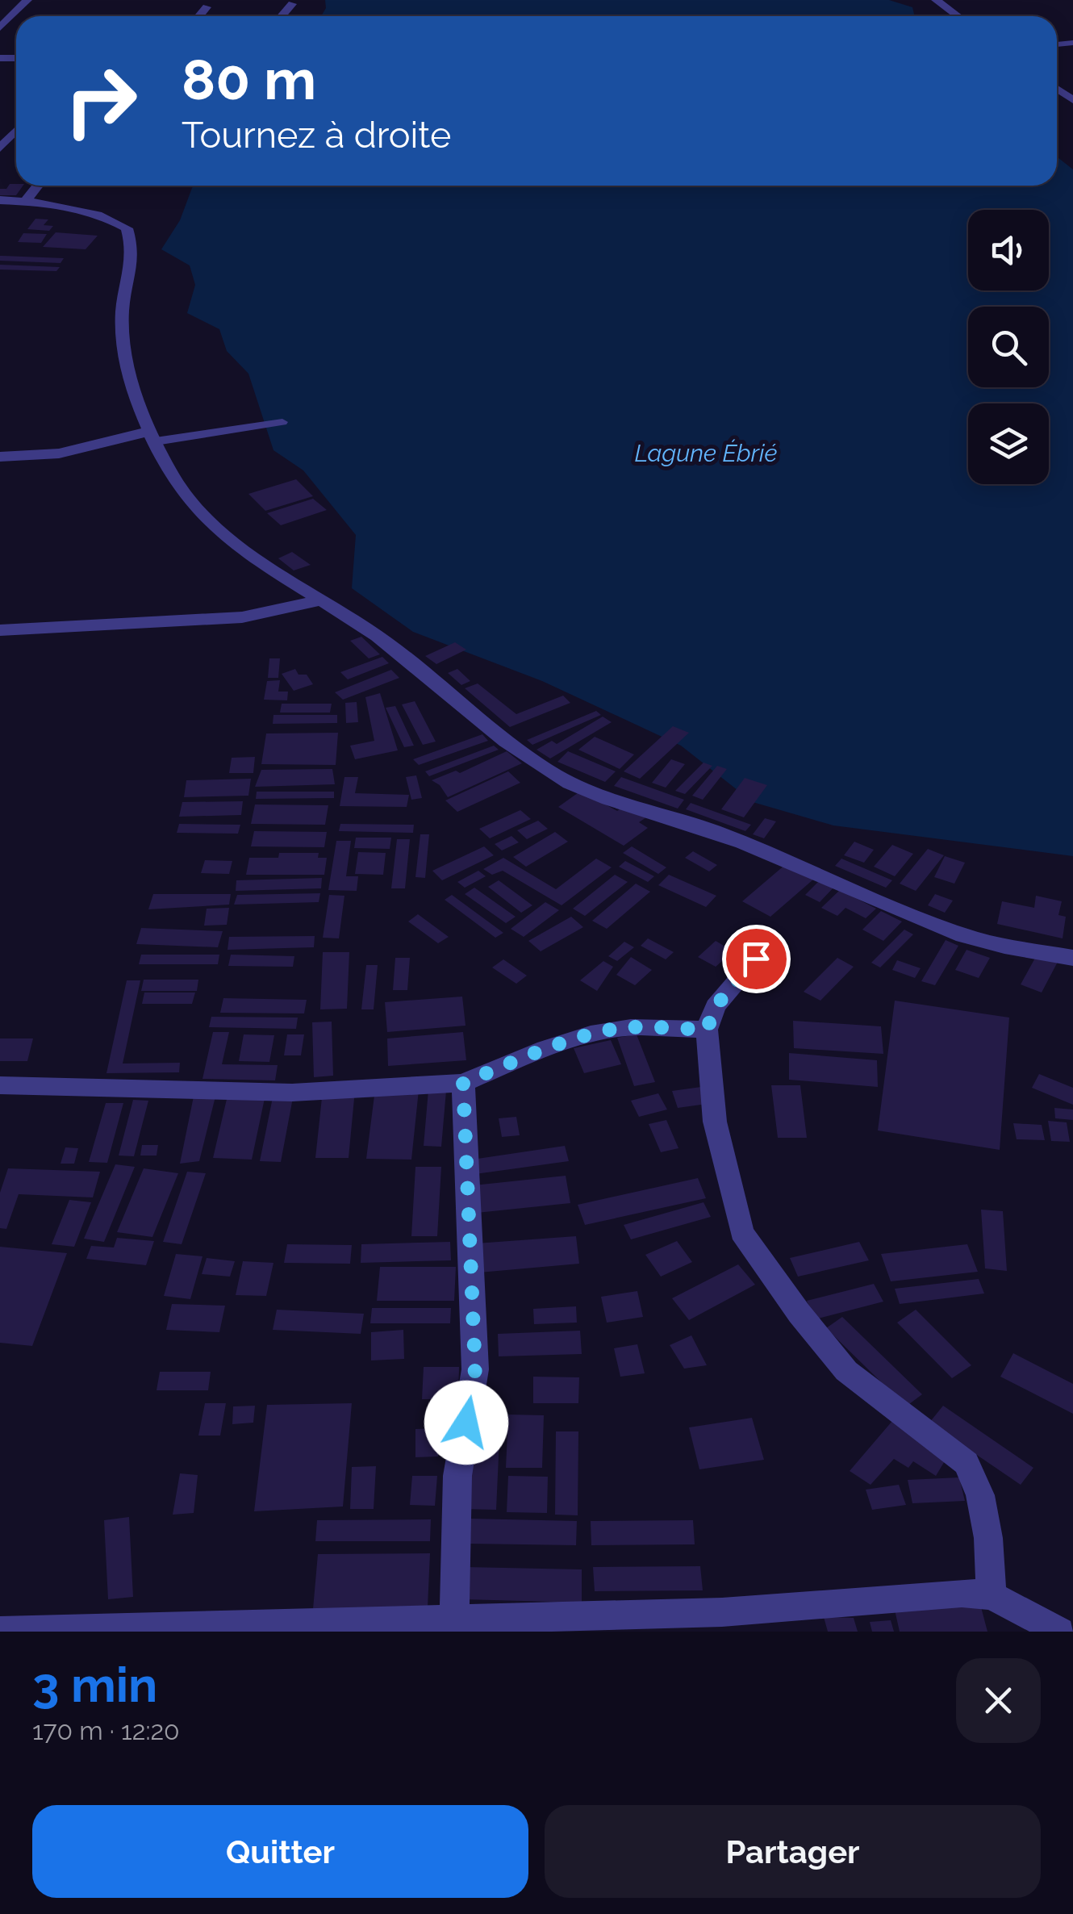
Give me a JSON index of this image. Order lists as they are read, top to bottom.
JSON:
{
  "water": ["Lagune Ébrié"],
  "page": {
    "turn": ["80 m", "Tournez à droite"],
    "heading": ["3 min", "170 m · 12:20"],
    "buttons": ["Quitter", "Partager"]
  }
}
